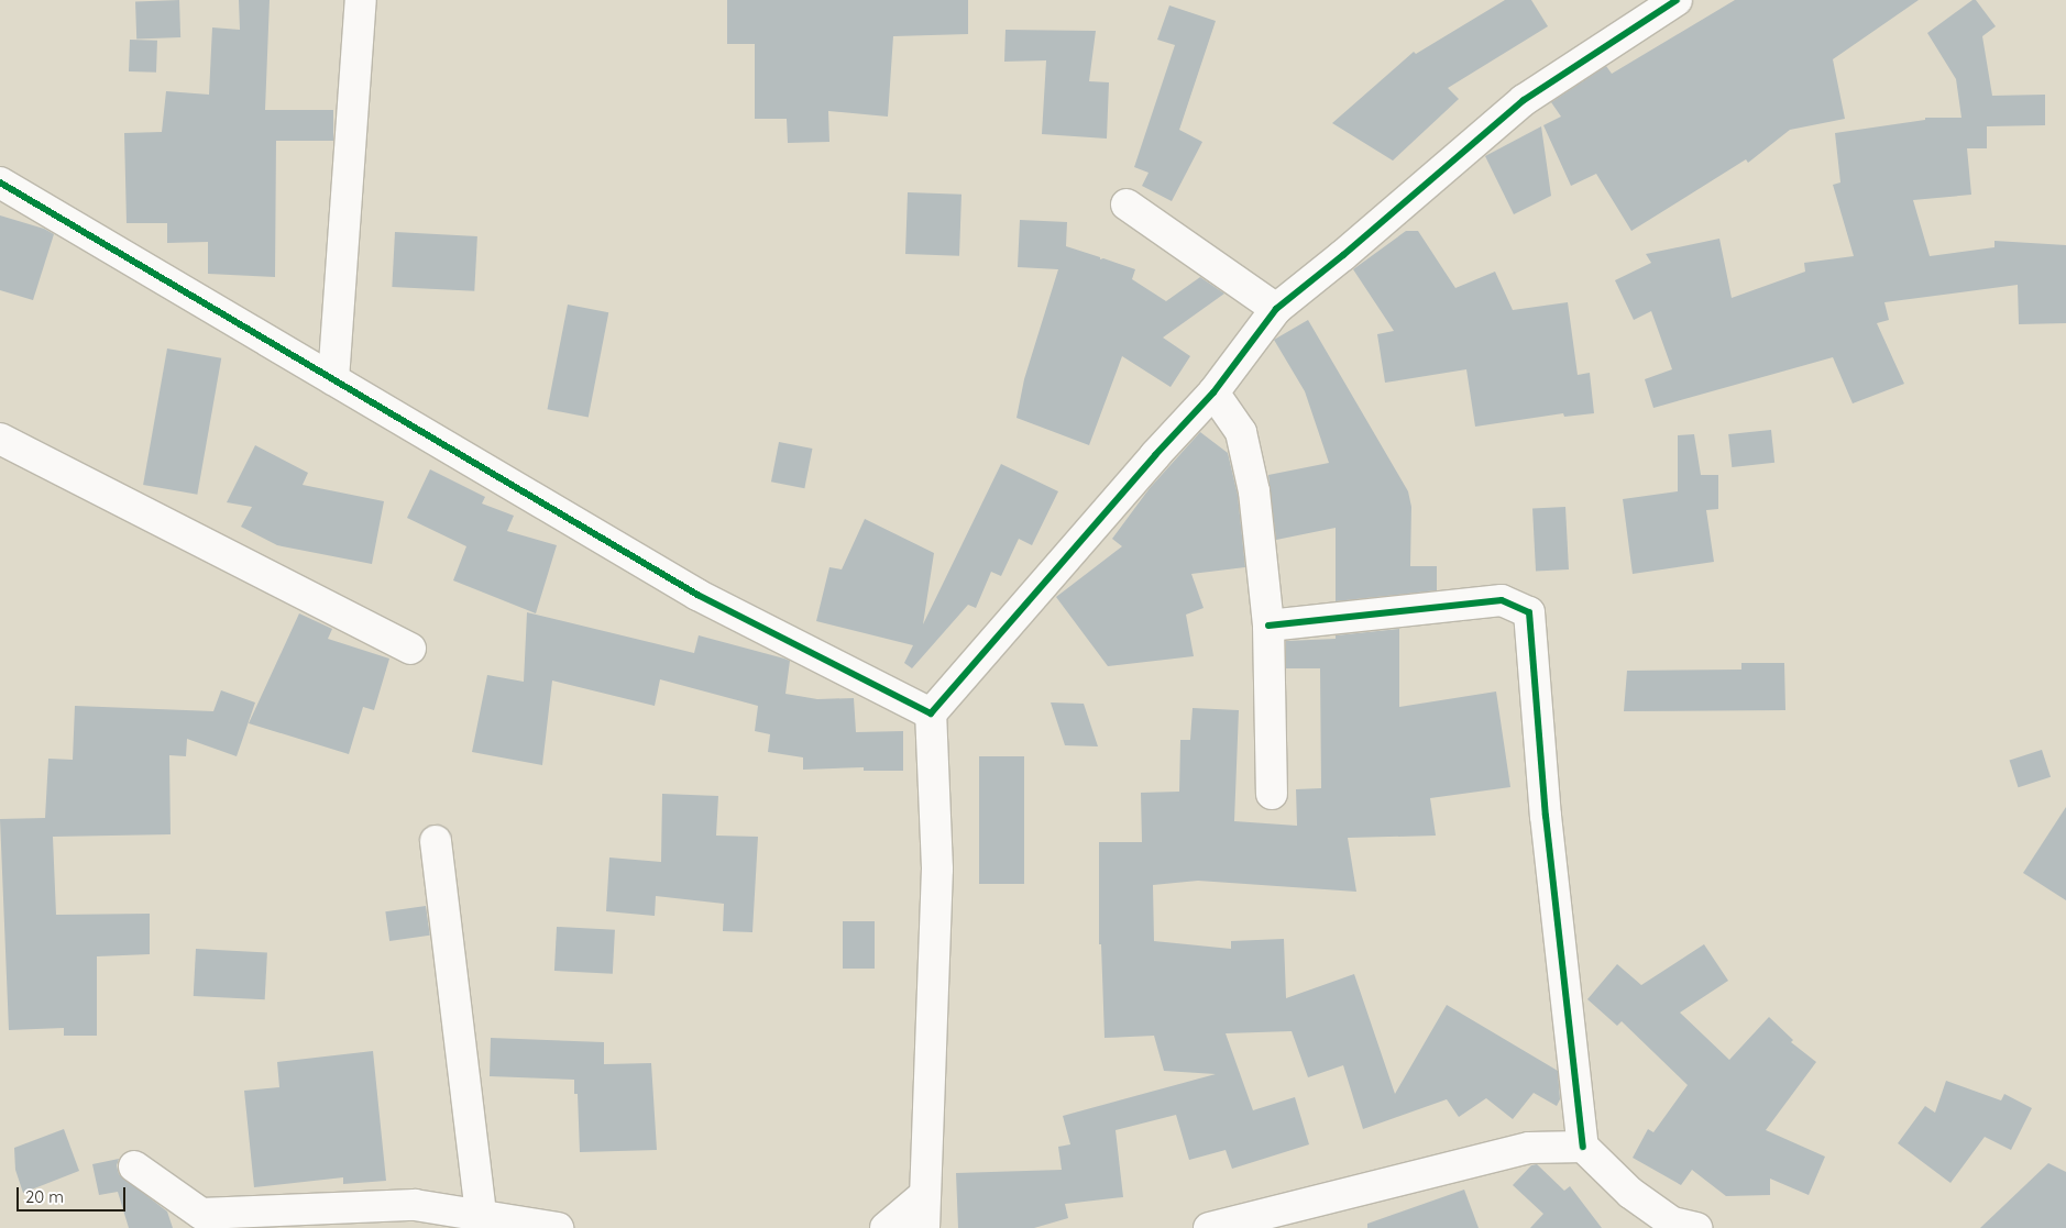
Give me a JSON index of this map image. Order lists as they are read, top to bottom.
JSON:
{
  "scale_bar": "20 m"
}
